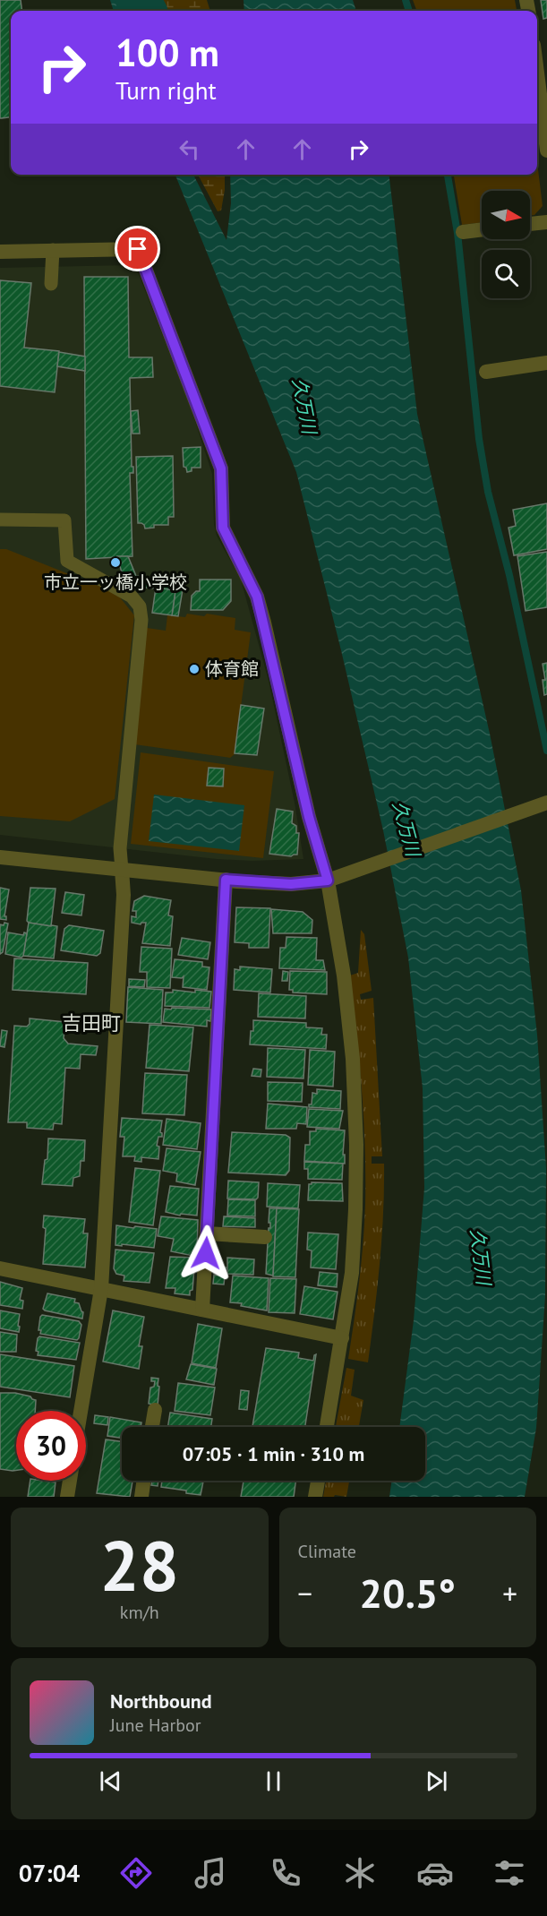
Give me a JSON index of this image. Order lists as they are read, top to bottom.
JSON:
{
  "districts": ["吉田町"],
  "water": ["久万川"],
  "places": ["市立一ッ橋小学校", "体育館"],
  "north": "right",
  "page": {
    "turn": ["100 m", "Turn right"],
    "limit": "30",
    "trip": "07:05 · 1 min · 310 m",
    "tile": [
      ["28", "km/h"],
      "Climate"
    ],
    "heat": ["−", "20.5°", "+"],
    "song": ["Northbound", "June Harbor"],
    "tabs": "07:04"
  }
}
